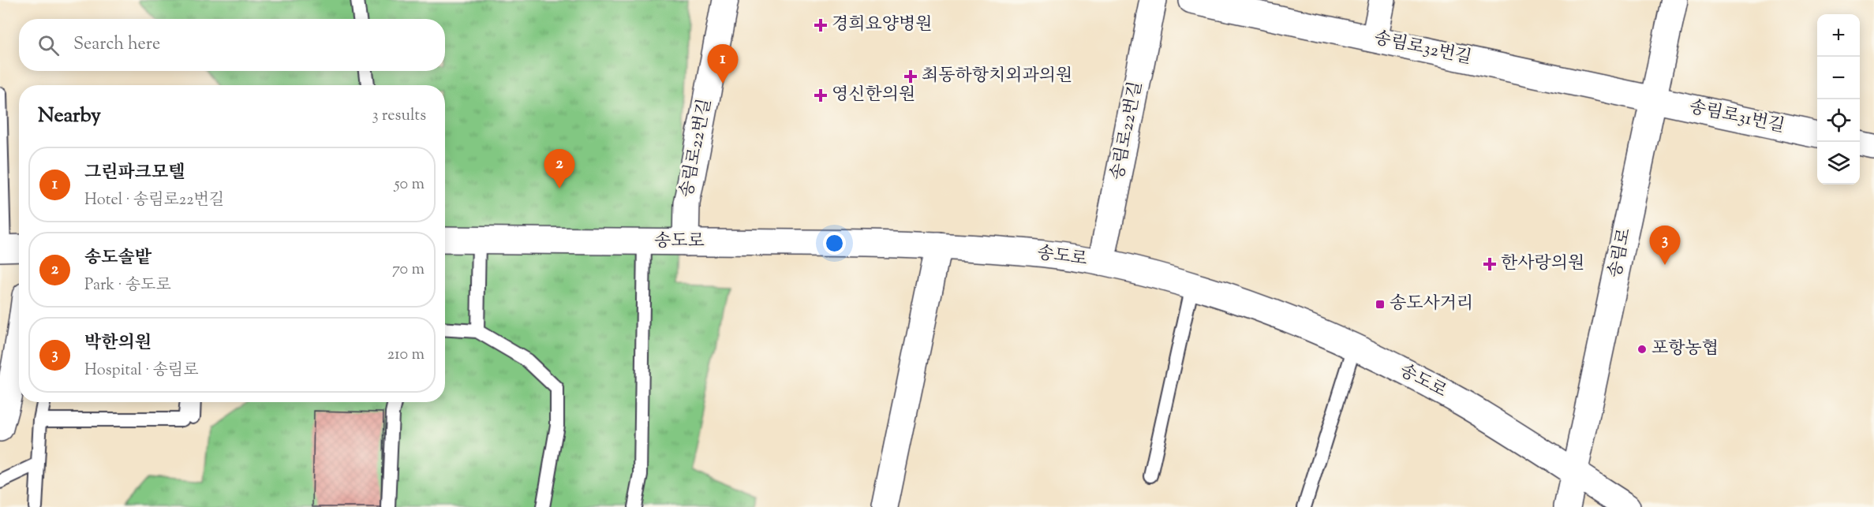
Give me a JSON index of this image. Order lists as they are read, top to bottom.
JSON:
{
  "streets": {
    "street": [
      "송림로32번길",
      "송림로31번길",
      "송림로22번길",
      "송도로",
      "송림로"
    ]
  },
  "crossings": [
    ["송림로32번길", "송림로31번길"],
    ["송림로32번길", "송림로"],
    ["송림로31번길", "송림로"],
    ["송림로22번길", "송도로"],
    ["송도로", "송림로"]
  ],
  "places": {
    "health": [
      "경희요양병원",
      "최동하항치외과의원",
      "영신한의원",
      "한사랑의원"
    ],
    "transit": ["송도사거리"],
    "other": ["포항농협"]
  },
  "page": {
    "map_buttons": ["+", "−"],
    "search": "Search here",
    "pins": ["1", "2", "3"],
    "heading": ["Nearby", "3 results"],
    "list": [
      {
        "mark": "1",
        "name": "그린파크모텔",
        "note": "Hotel · 송림로22번길",
        "value": "50 m"
      },
      {
        "mark": "2",
        "name": "송도솔밭",
        "note": "Park · 송도로",
        "value": "70 m"
      },
      {
        "mark": "3",
        "name": "박한의원",
        "note": "Hospital · 송림로",
        "value": "210 m"
      }
    ]
  }
}
